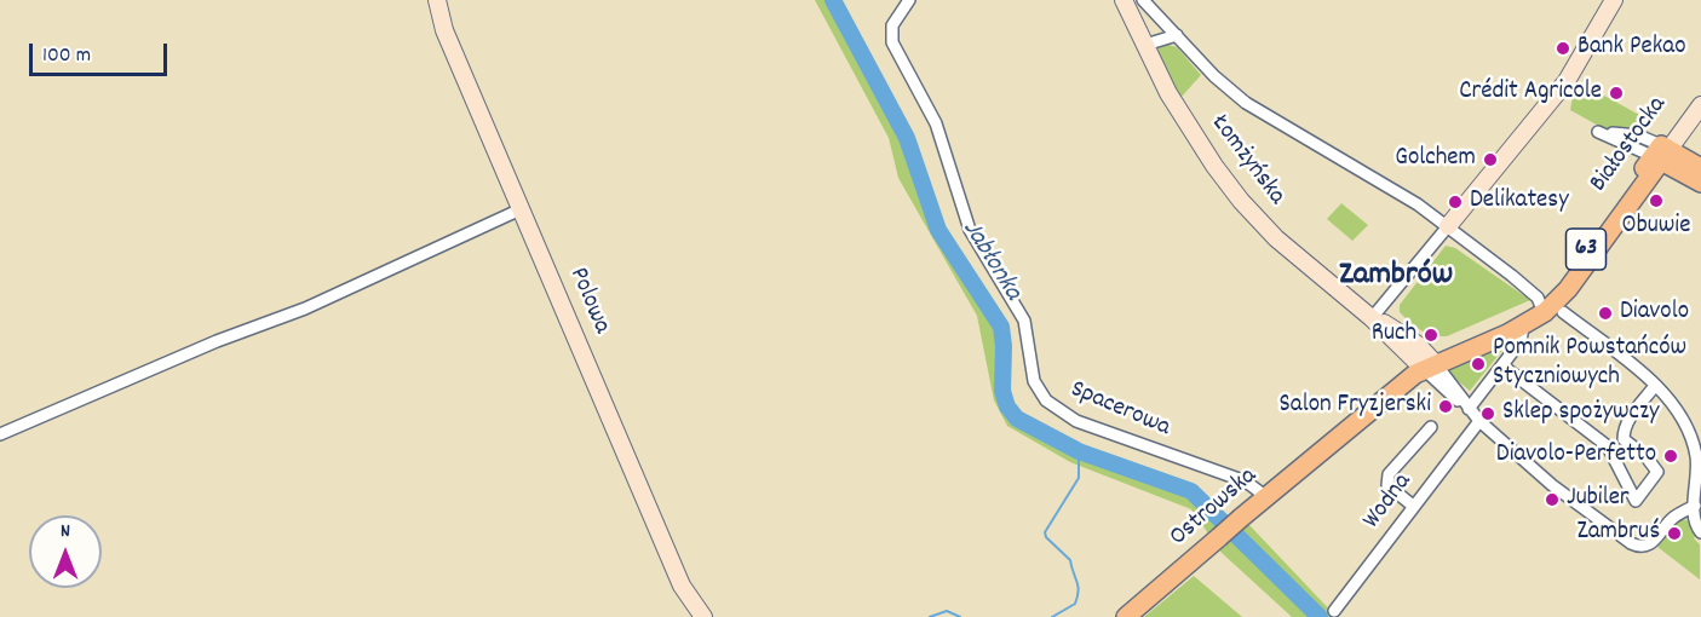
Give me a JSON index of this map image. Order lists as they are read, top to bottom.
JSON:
{
  "streets": {
    "main road": ["Białostocka", "63", "Ostrowska"],
    "street": [
      "Łomżyńska",
      "Polowa",
      "Spacerowa",
      "Wodna"
    ]
  },
  "crossings": [
    ["Białostocka", "Łomżyńska"],
    ["Białostocka", "Ostrowska"],
    ["Łomżyńska", "Ostrowska"],
    ["Spacerowa", "Ostrowska"]
  ],
  "districts": ["Zambrów"],
  "water": ["Jabłonka"],
  "places": [
    "Bank Pekao",
    "Crédit Agricole",
    "Golchem",
    "Obuwie",
    "Delikatesy",
    "Diavolo",
    "Ruch",
    "Pomnik Powstańców Styczniowych",
    "Salon Fryzjerski",
    "Sklep spożywczy",
    "Diavolo-Perfetto",
    "Jubiler",
    "Zambruś"
  ],
  "scale_bar": "100 m",
  "north": "top"
}
